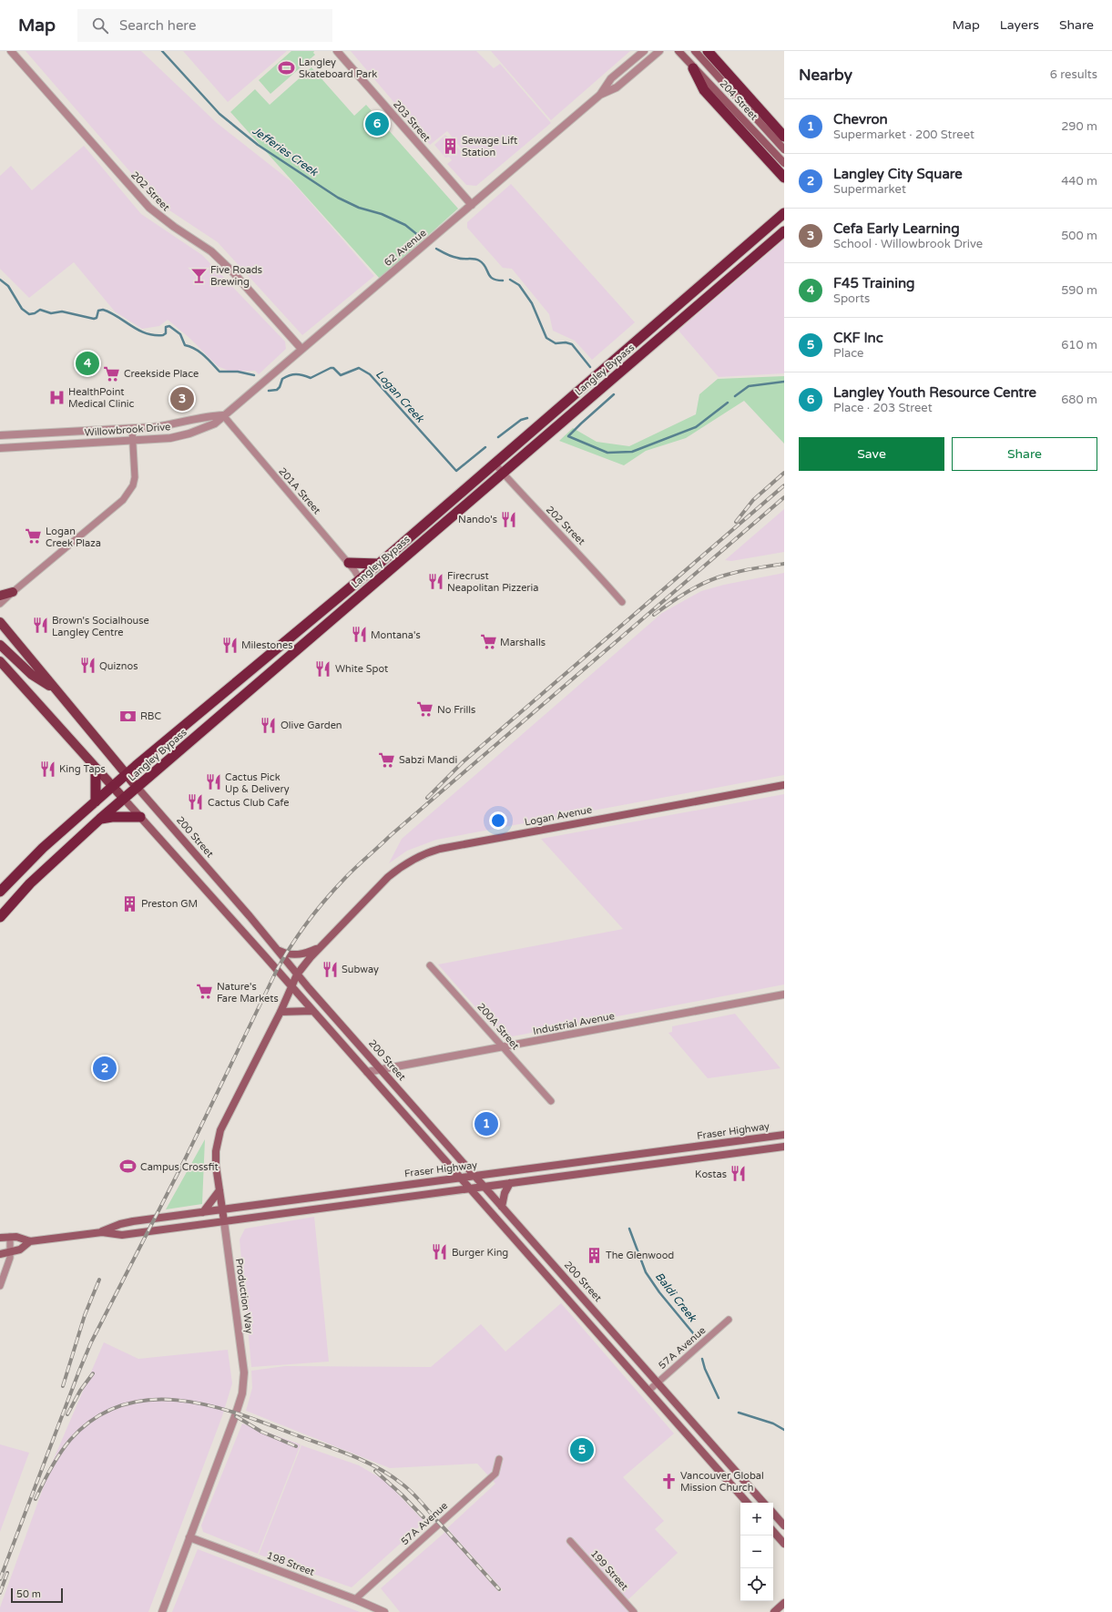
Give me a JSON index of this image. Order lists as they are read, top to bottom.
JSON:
{
  "streets": {
    "highway": ["Langley Bypass"],
    "main road": [
      "204 Street",
      "Logan Avenue",
      "200 Street",
      "Fraser Highway",
      "Production Way"
    ],
    "street": [
      "203 Street",
      "202 Street",
      "62 Avenue",
      "Willowbrook Drive",
      "201A Street",
      "Industrial Avenue",
      "200A Street",
      "57A Avenue",
      "198 Street",
      "199 Street"
    ]
  },
  "crossings": [
    ["203 Street", "62 Avenue"],
    ["202 Street", "62 Avenue"],
    ["202 Street", "Langley Bypass"],
    ["62 Avenue", "Willowbrook Drive"],
    ["62 Avenue", "201A Street"],
    ["Langley Bypass", "201A Street"],
    ["Langley Bypass", "200 Street"],
    ["Willowbrook Drive", "201A Street"],
    ["Logan Avenue", "200 Street"],
    ["Logan Avenue", "Production Way"],
    ["200 Street", "Industrial Avenue"],
    ["200 Street", "Fraser Highway"],
    ["200 Street", "57A Avenue"],
    ["Industrial Avenue", "200A Street"],
    ["Fraser Highway", "Production Way"],
    ["Production Way", "198 Street"],
    ["57A Avenue", "198 Street"]
  ],
  "water": ["Jefferies Creek", "Logan Creek", "Baldi Creek"],
  "places": {
    "sports": ["Langley Skateboard Park", "Campus Crossfit"],
    "building": ["Sewage Lift Station", "Preston GM", "The Glenwood"],
    "bar": ["Five Roads Brewing"],
    "supermarket": [
      "Creekside Place",
      "Logan Creek Plaza",
      "Marshalls",
      "No Frills",
      "Sabzi Mandi",
      "Nature's Fare Markets"
    ],
    "hospital": ["HealthPoint Medical Clinic"],
    "restaurant": [
      "Nando's",
      "Firecrust Neapolitan Pizzeria",
      "Brown's Socialhouse Langley Centre",
      "Montana's",
      "Milestones",
      "Quiznos",
      "White Spot",
      "Olive Garden",
      "King Taps",
      "Cactus Pick Up & Delivery",
      "Cactus Club Cafe",
      "Subway",
      "Kostas",
      "Burger King"
    ],
    "bank": ["RBC"],
    "church": ["Vancouver Global Mission Church"]
  },
  "scale_bar": "50 m",
  "page": {
    "header": "Map",
    "search": "Search here",
    "nav": ["Map", "Layers", "Share"],
    "heading": ["Nearby", "6 results"],
    "list": [
      {
        "mark": "1",
        "name": "Chevron",
        "note": "Supermarket · 200 Street",
        "value": "290 m"
      },
      {
        "mark": "2",
        "name": "Langley City Square",
        "note": "Supermarket",
        "value": "440 m"
      },
      {
        "mark": "3",
        "name": "Cefa Early Learning",
        "note": "School · Willowbrook Drive",
        "value": "500 m"
      },
      {
        "mark": "4",
        "name": "F45 Training",
        "note": "Sports",
        "value": "590 m"
      },
      {
        "mark": "5",
        "name": "CKF Inc",
        "note": "Place",
        "value": "610 m"
      },
      {
        "mark": "6",
        "name": "Langley Youth Resource Centre",
        "note": "Place · 203 Street",
        "value": "680 m"
      }
    ],
    "pins": [
      "6",
      "4",
      "3",
      "2",
      "1",
      "5"
    ],
    "buttons": ["Save", "Share"],
    "map_buttons": ["+", "−"],
    "scale": "50 m"
  }
}
